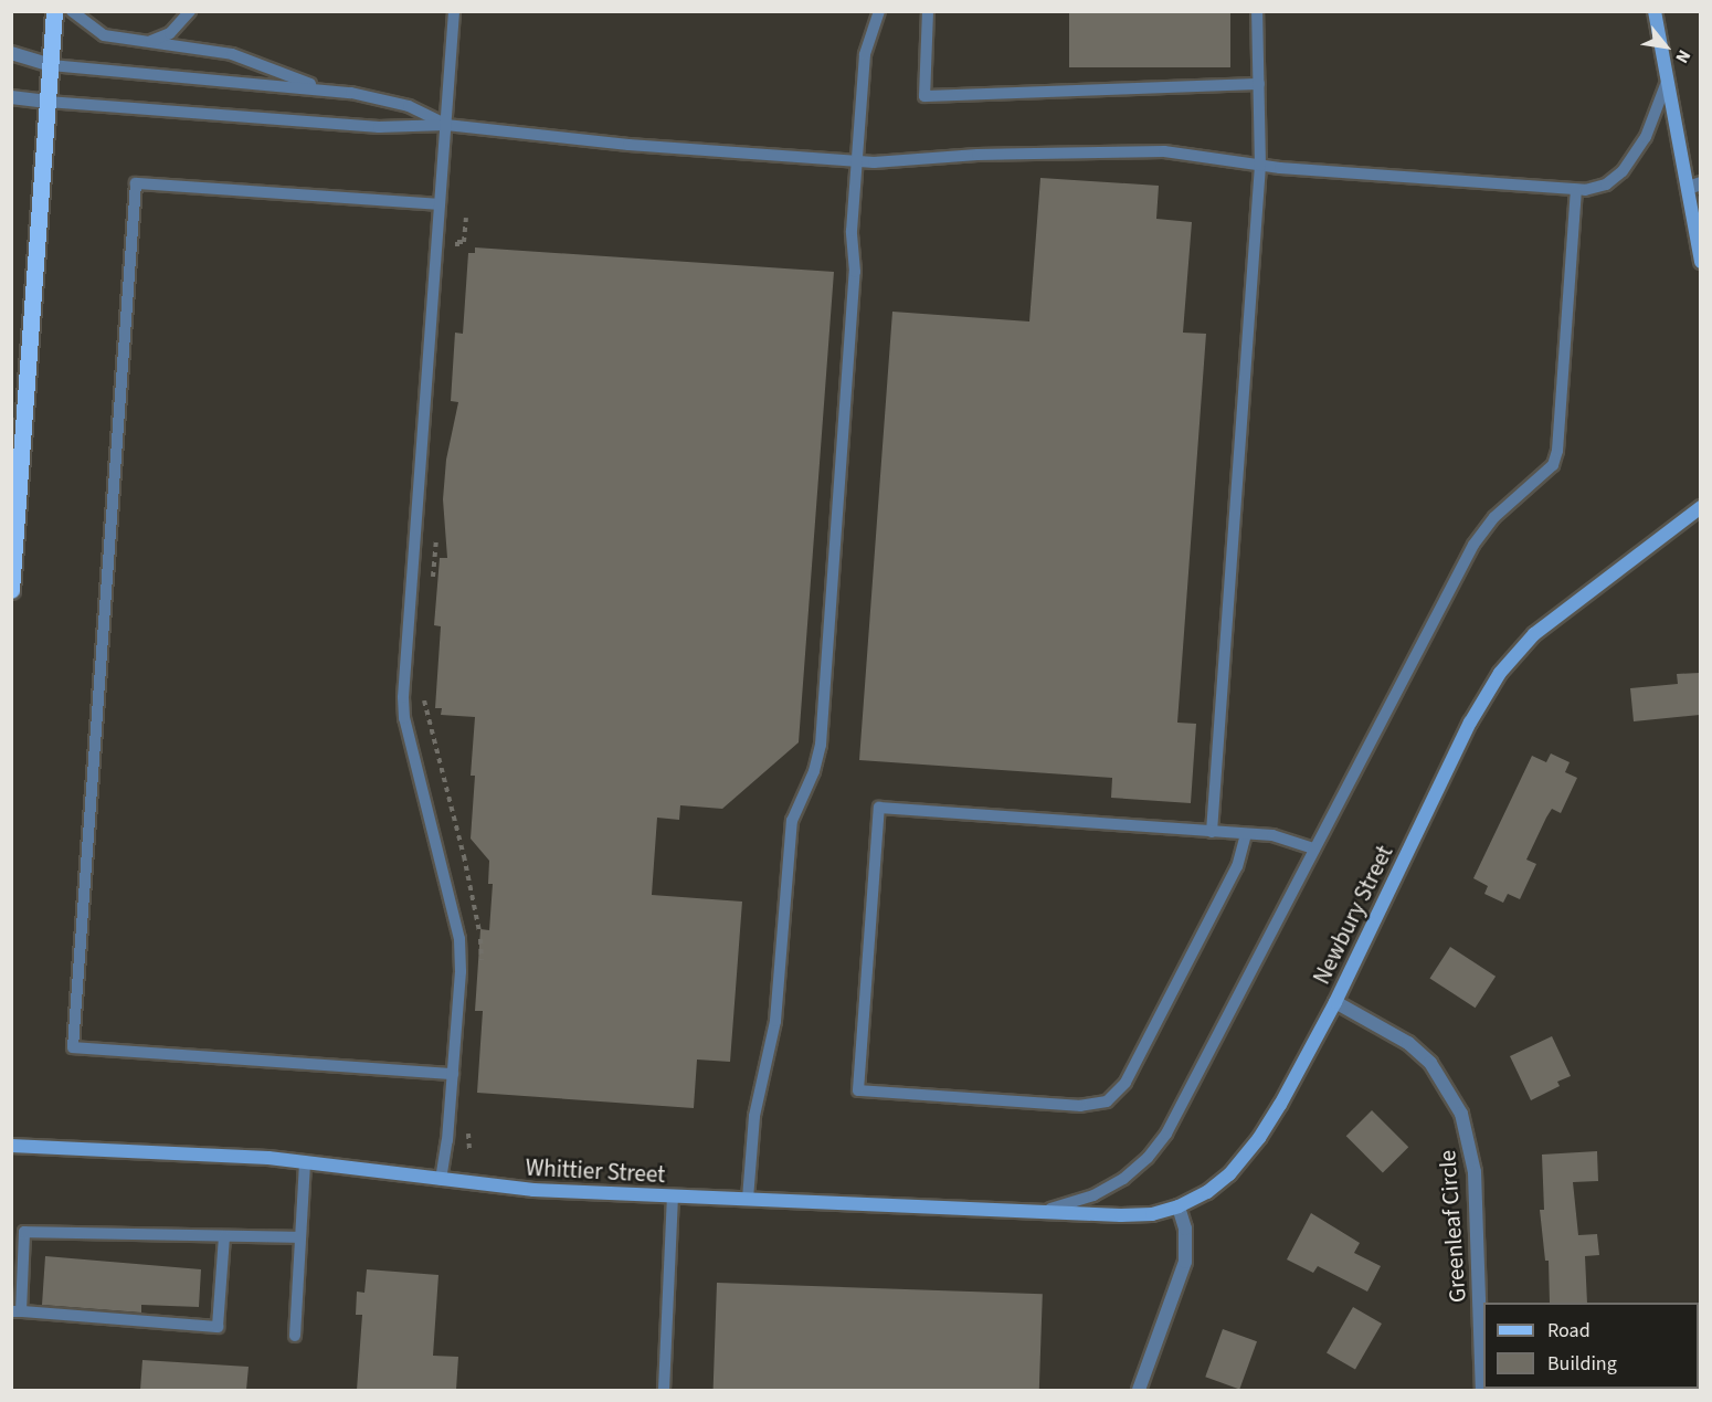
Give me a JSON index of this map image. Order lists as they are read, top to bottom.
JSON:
{
  "streets": {
    "street": ["Newbury Street", "Whittier Street", "Greenleaf Circle"]
  },
  "crossings": [
    ["Newbury Street", "Whittier Street"],
    ["Newbury Street", "Greenleaf Circle"]
  ],
  "legend": ["Road", "Building"],
  "north": "bottom right"
}
